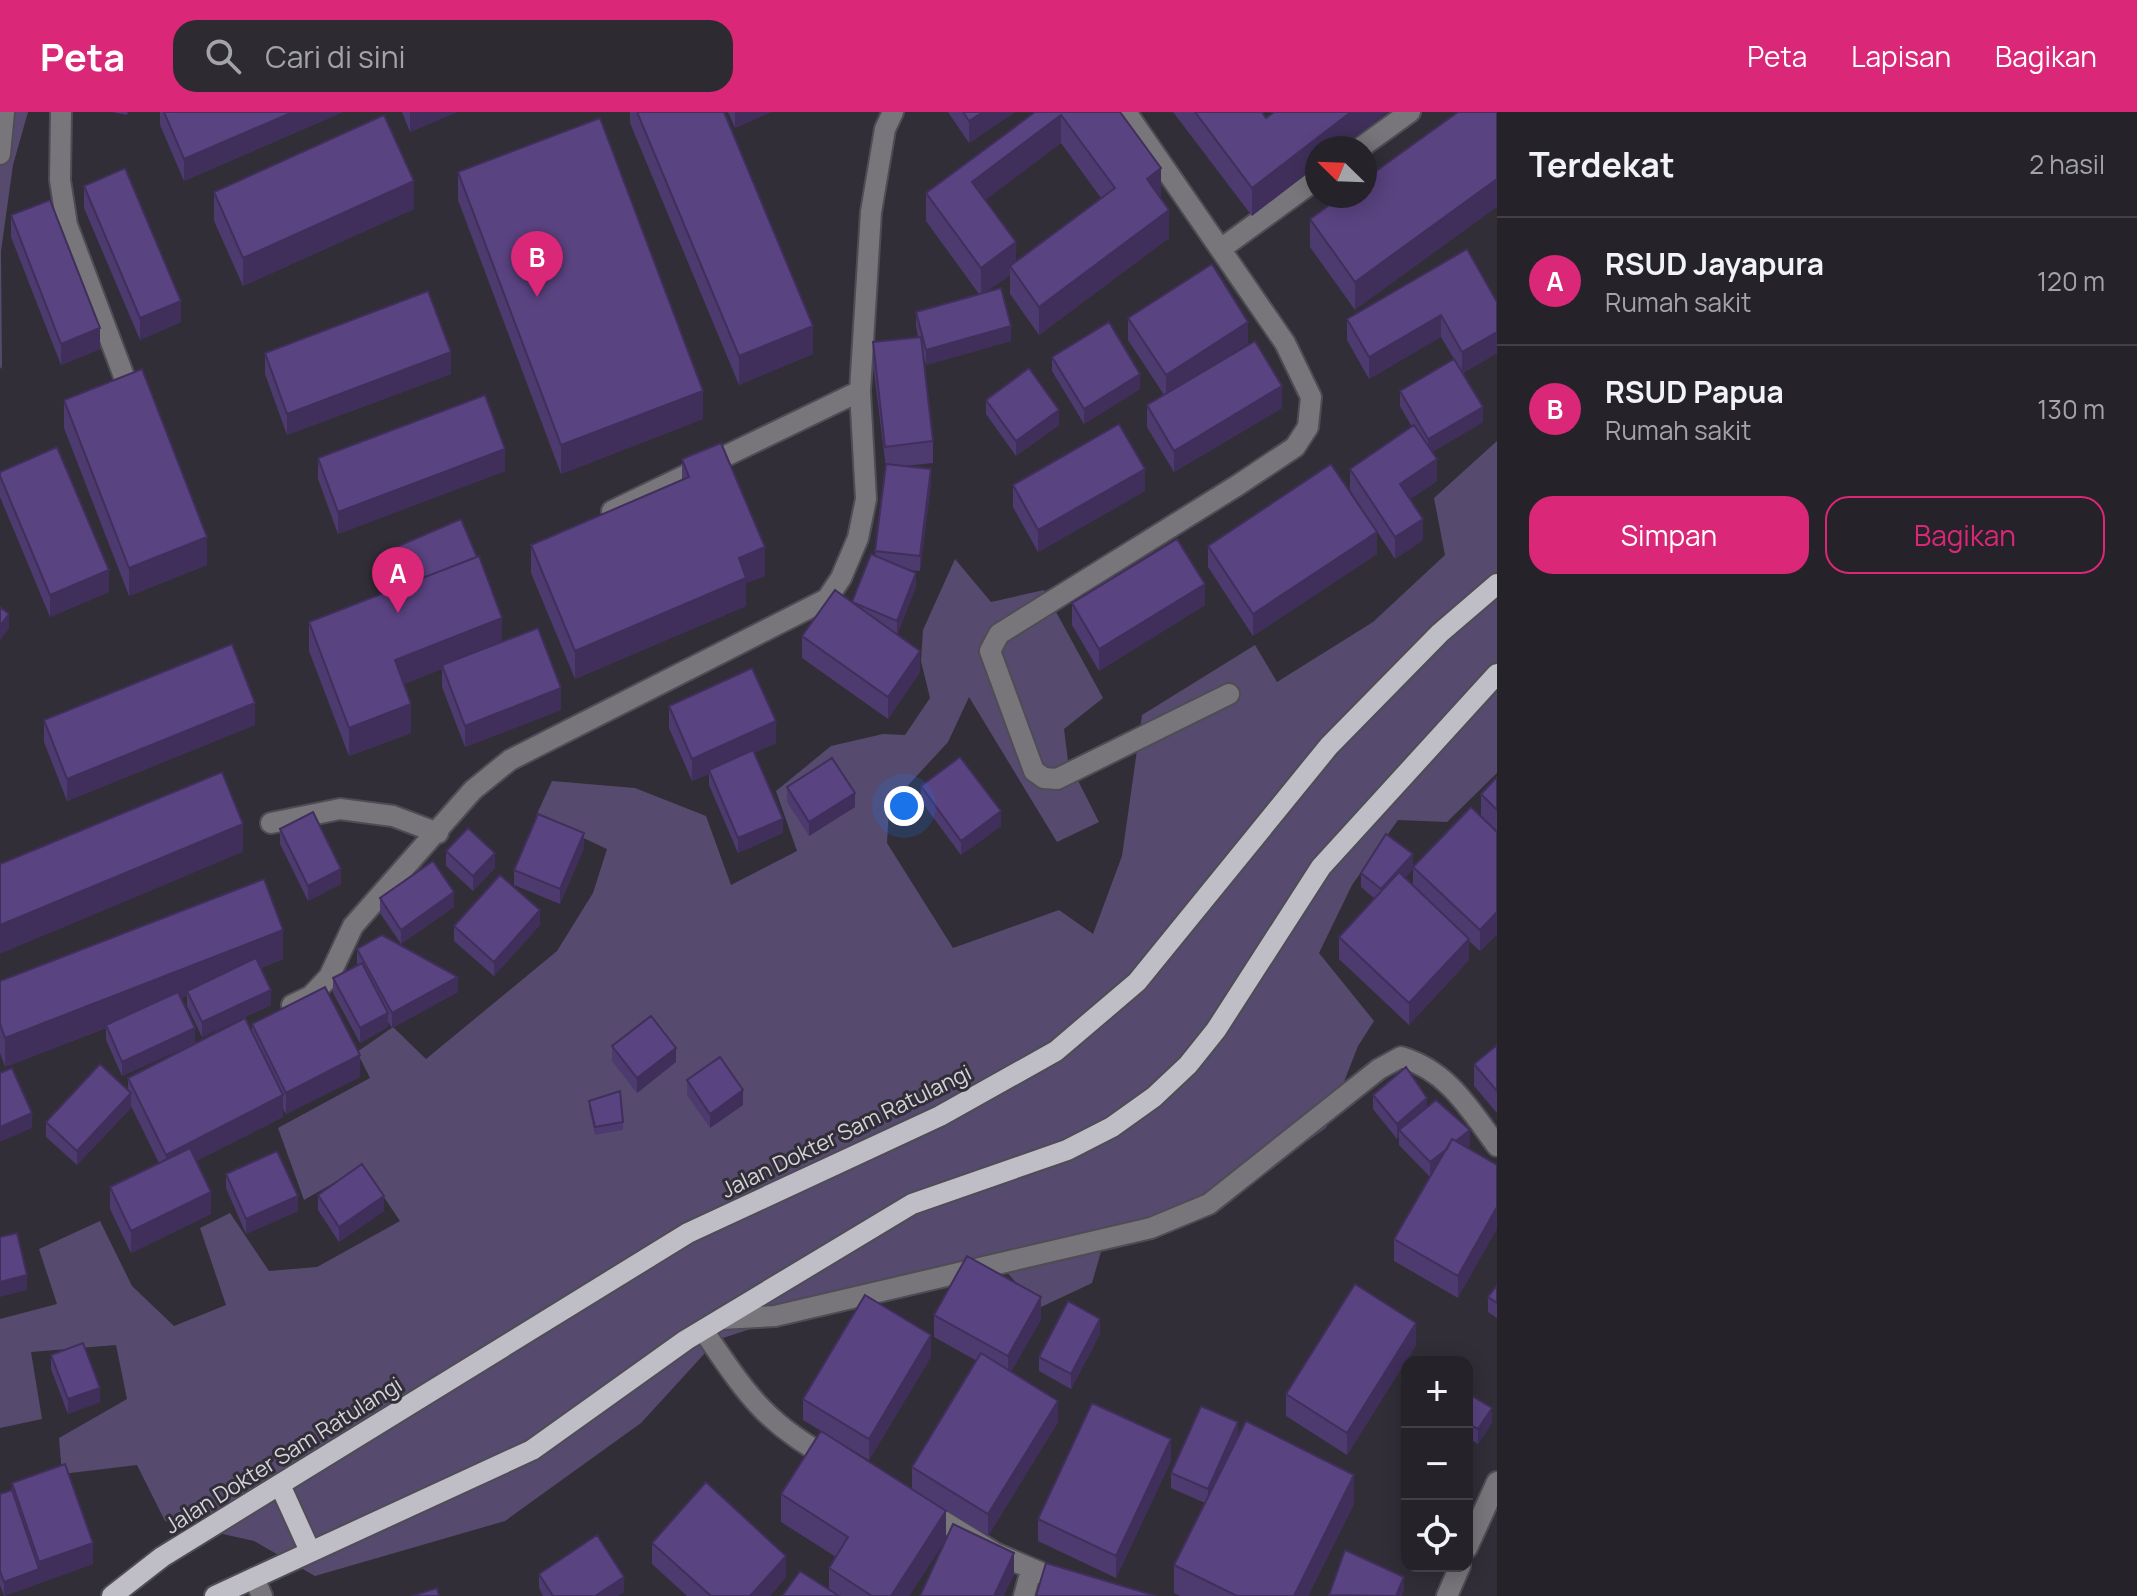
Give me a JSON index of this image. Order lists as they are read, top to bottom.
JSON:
{
  "streets": {
    "main road": ["Jalan Dokter Sam Ratulangi"]
  },
  "north": "top left",
  "page": {
    "header": "Peta",
    "search": "Cari di sini",
    "nav": ["Peta", "Lapisan", "Bagikan"],
    "heading": ["Terdekat", "2 hasil"],
    "list": [
      {
        "mark": "A",
        "name": "RSUD Jayapura",
        "note": "Rumah sakit",
        "value": "120 m"
      },
      {
        "mark": "B",
        "name": "RSUD Papua",
        "note": "Rumah sakit",
        "value": "130 m"
      }
    ],
    "pins": ["B", "A"],
    "buttons": ["Simpan", "Bagikan"],
    "map_buttons": ["+", "−"]
  }
}
